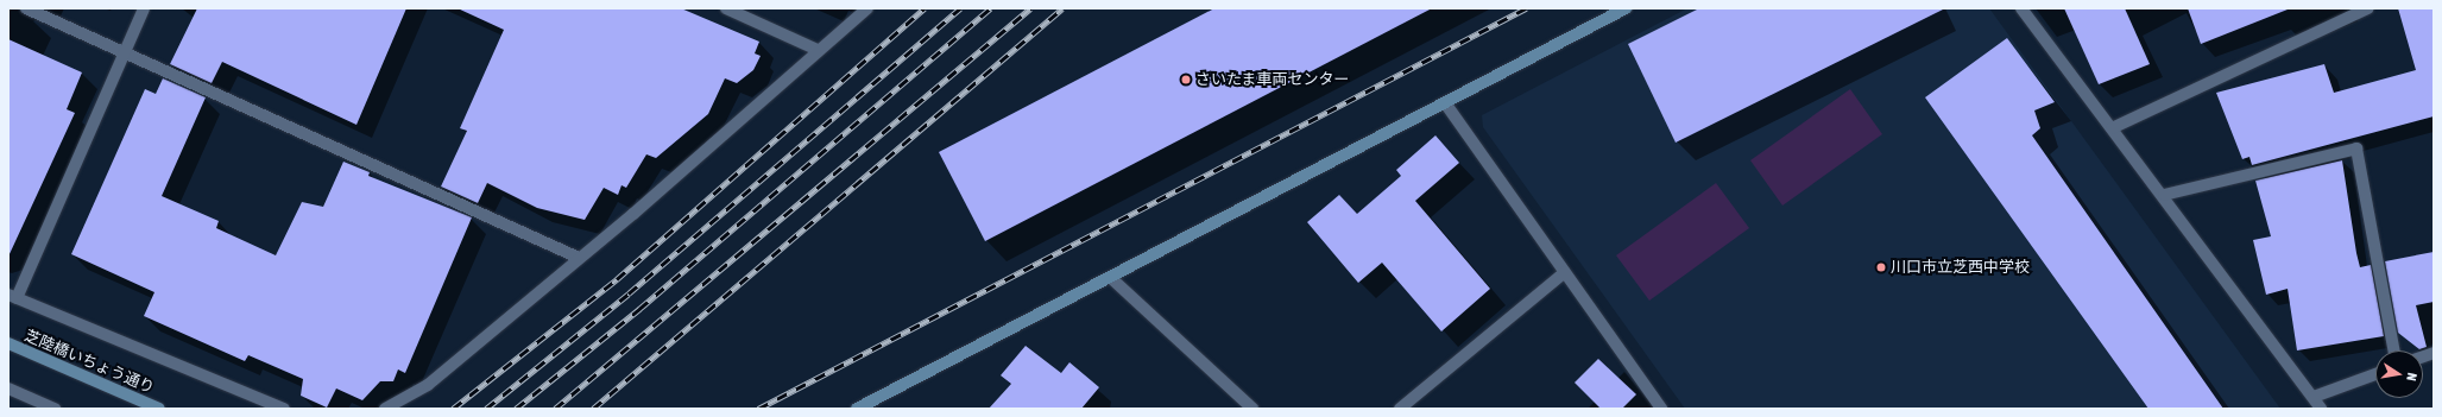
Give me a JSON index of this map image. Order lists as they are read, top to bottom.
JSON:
{
  "streets": {
    "street": ["芝陸橋いちょう通り"]
  },
  "places": ["さいたま車両センター", "川口市立芝西中学校"],
  "north": "right"
}
